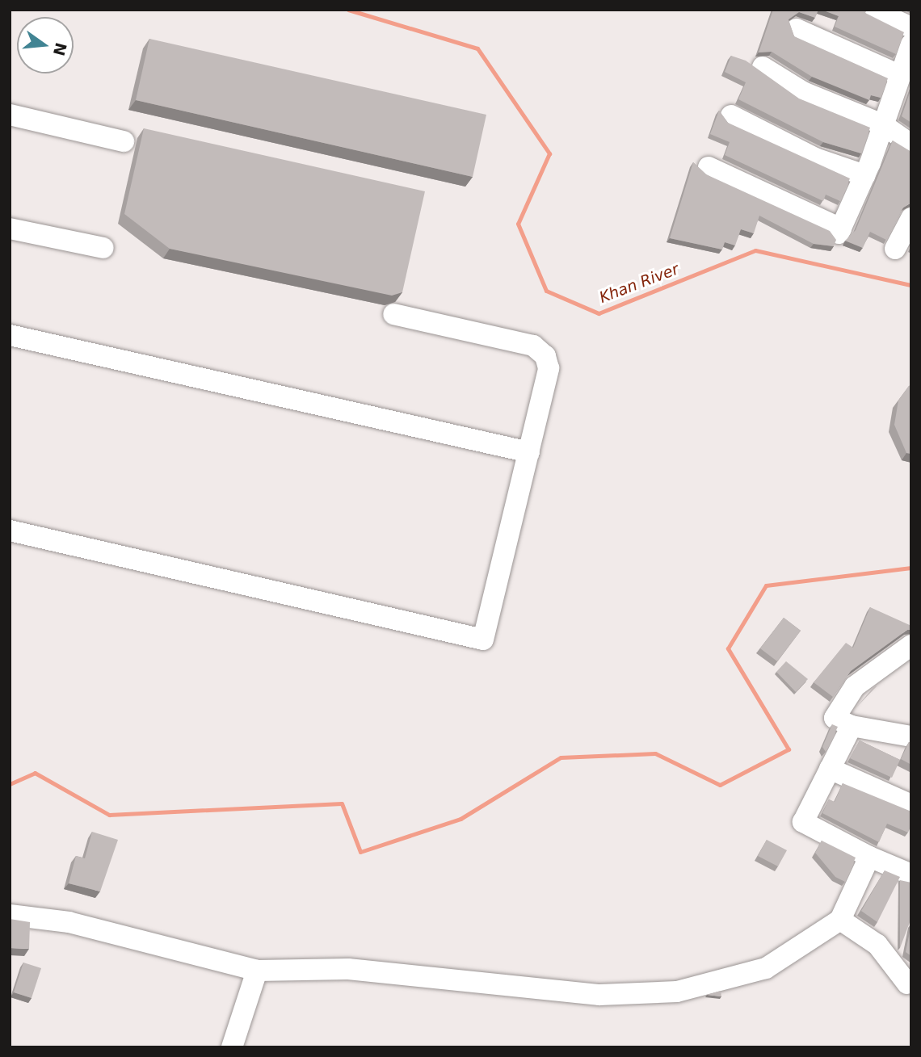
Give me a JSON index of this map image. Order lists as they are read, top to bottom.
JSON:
{
  "water": ["Khan River"],
  "north": "right"
}
